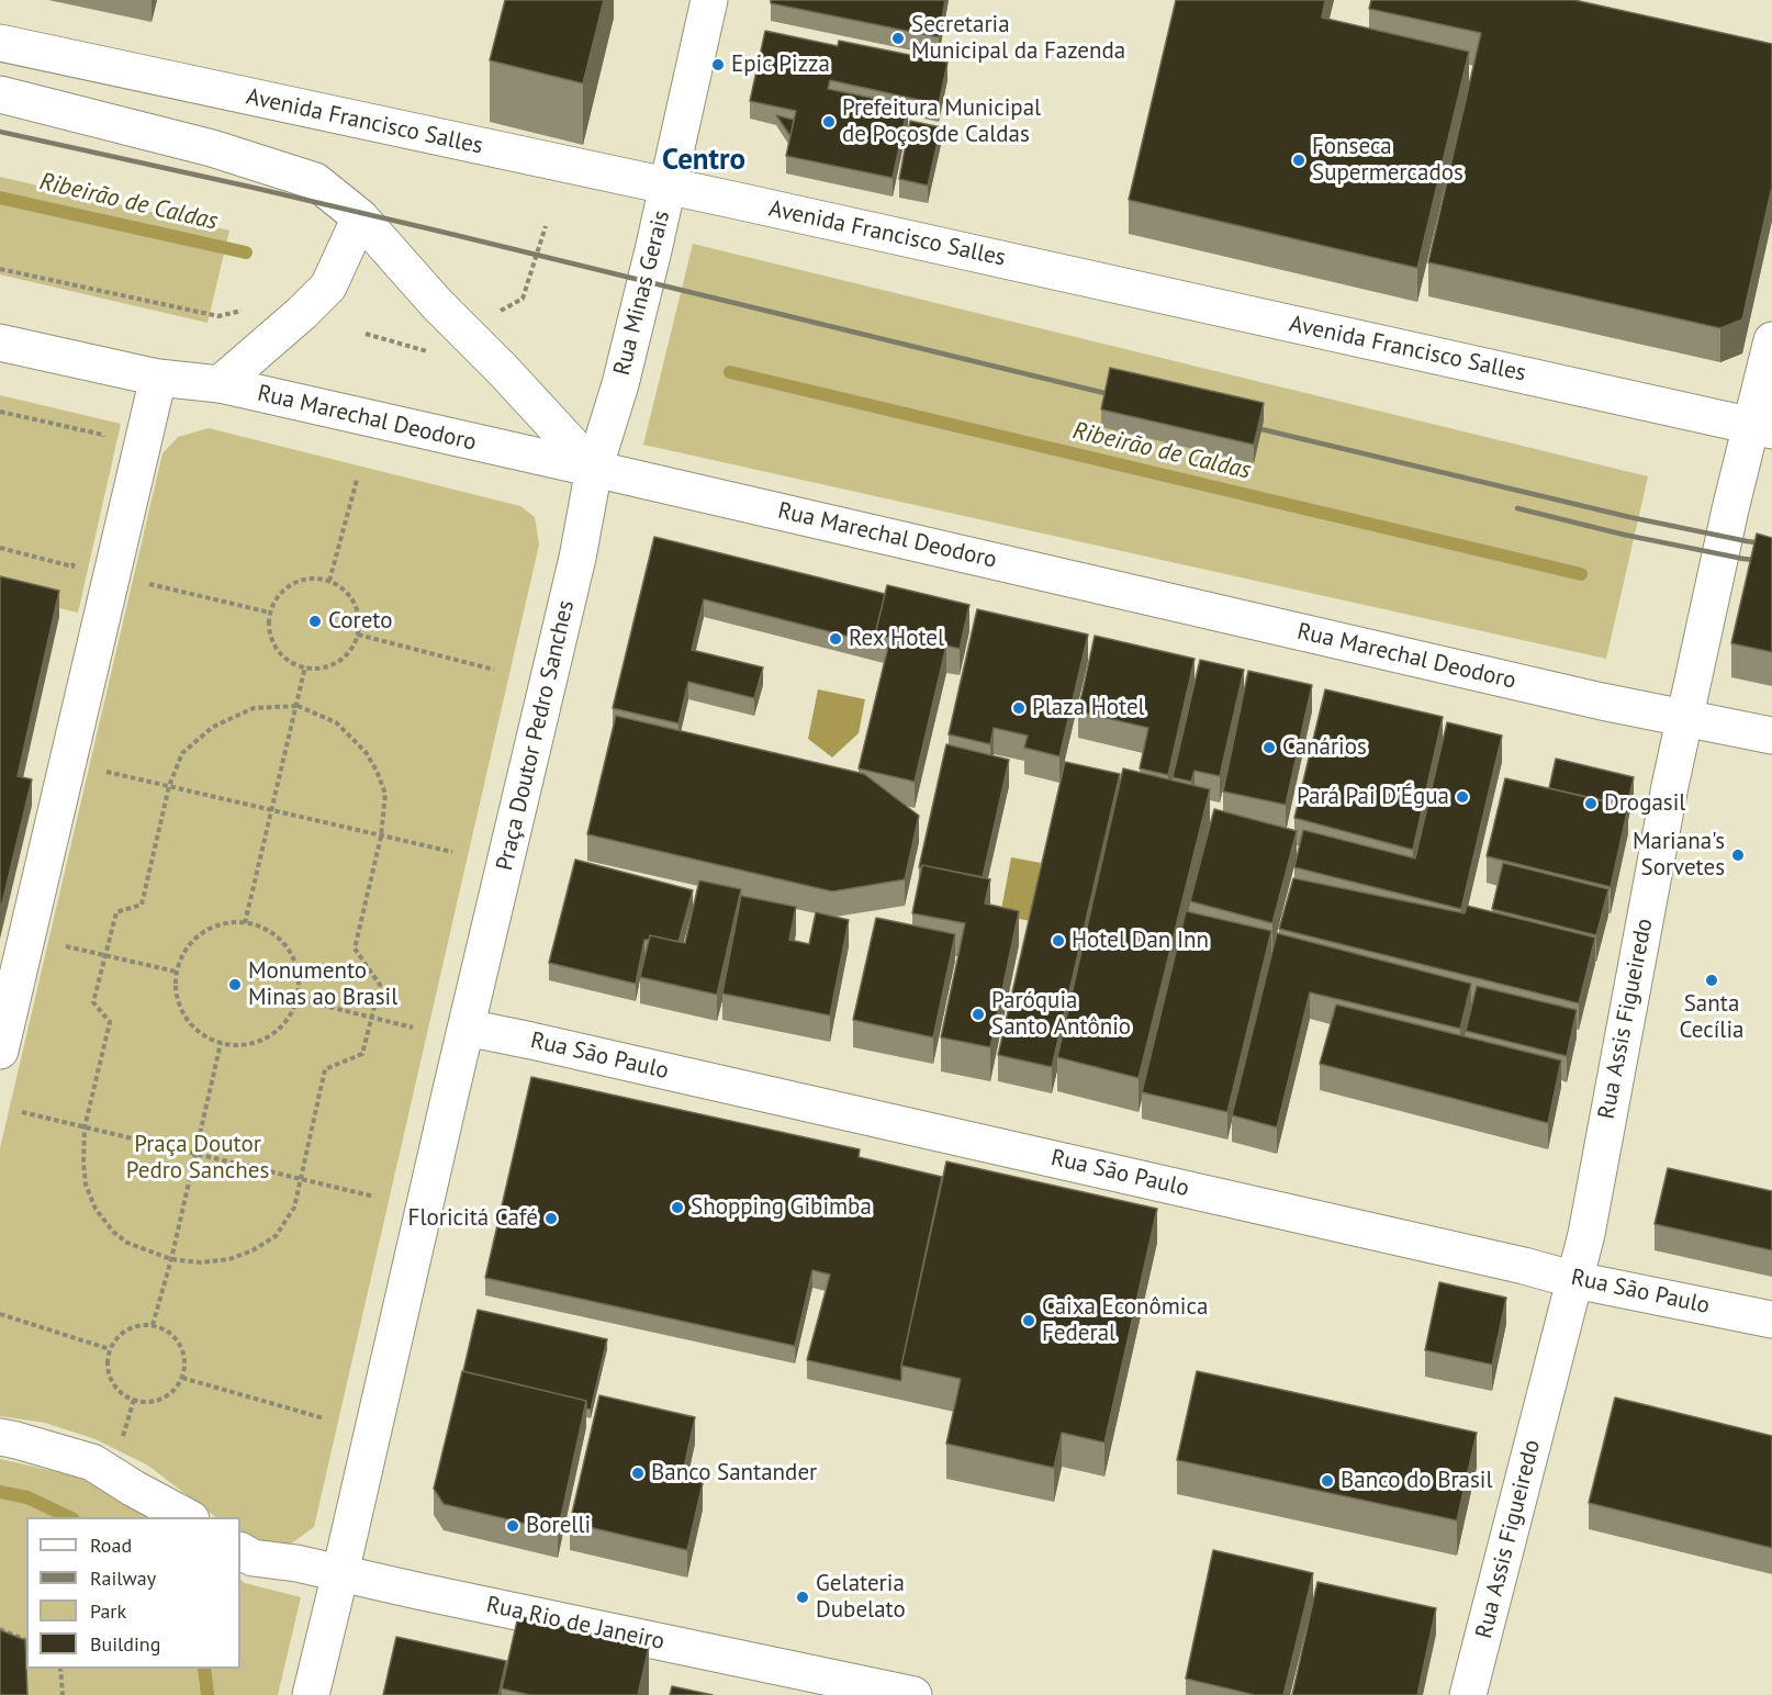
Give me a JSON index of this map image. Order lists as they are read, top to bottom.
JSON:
{
  "streets": {
    "street": [
      "Avenida Francisco Salles",
      "Rua Minas Gerais",
      "Rua Marechal Deodoro",
      "Praça Doutor Pedro Sanches",
      "Rua Assis Figueiredo",
      "Rua São Paulo",
      "Rua Rio de Janeiro"
    ]
  },
  "crossings": [
    ["Avenida Francisco Salles", "Rua Minas Gerais"],
    ["Avenida Francisco Salles", "Rua Assis Figueiredo"],
    ["Rua Minas Gerais", "Rua Marechal Deodoro"],
    ["Rua Minas Gerais", "Praça Doutor Pedro Sanches"],
    ["Rua Marechal Deodoro", "Praça Doutor Pedro Sanches"],
    ["Rua Marechal Deodoro", "Rua Assis Figueiredo"],
    ["Praça Doutor Pedro Sanches", "Rua São Paulo"],
    ["Praça Doutor Pedro Sanches", "Rua Rio de Janeiro"],
    ["Rua Assis Figueiredo", "Rua São Paulo"]
  ],
  "districts": ["Centro"],
  "water": ["Ribeirão de Caldas"],
  "parks": ["Praça Doutor Pedro Sanches"],
  "places": [
    "Secretaria Municipal da Fazenda",
    "Epic Pizza",
    "Prefeitura Municipal de Poços de Caldas",
    "Fonseca Supermercados",
    "Coreto",
    "Rex Hotel",
    "Plaza Hotel",
    "Canários",
    "Pará Pai D'Égua",
    "Drogasil",
    "Mariana's Sorvetes",
    "Hotel Dan Inn",
    "Santa Cecília",
    "Monumento Minas ao Brasil",
    "Paróquia Santo Antônio",
    "Shopping Gibimba",
    "Floricitá Café",
    "Caixa Econômica Federal",
    "Banco Santander",
    "Banco do Brasil",
    "Borelli",
    "Gelateria Dubelato"
  ],
  "legend": [
    "Road",
    "Railway",
    "Park",
    "Building"
  ]
}
